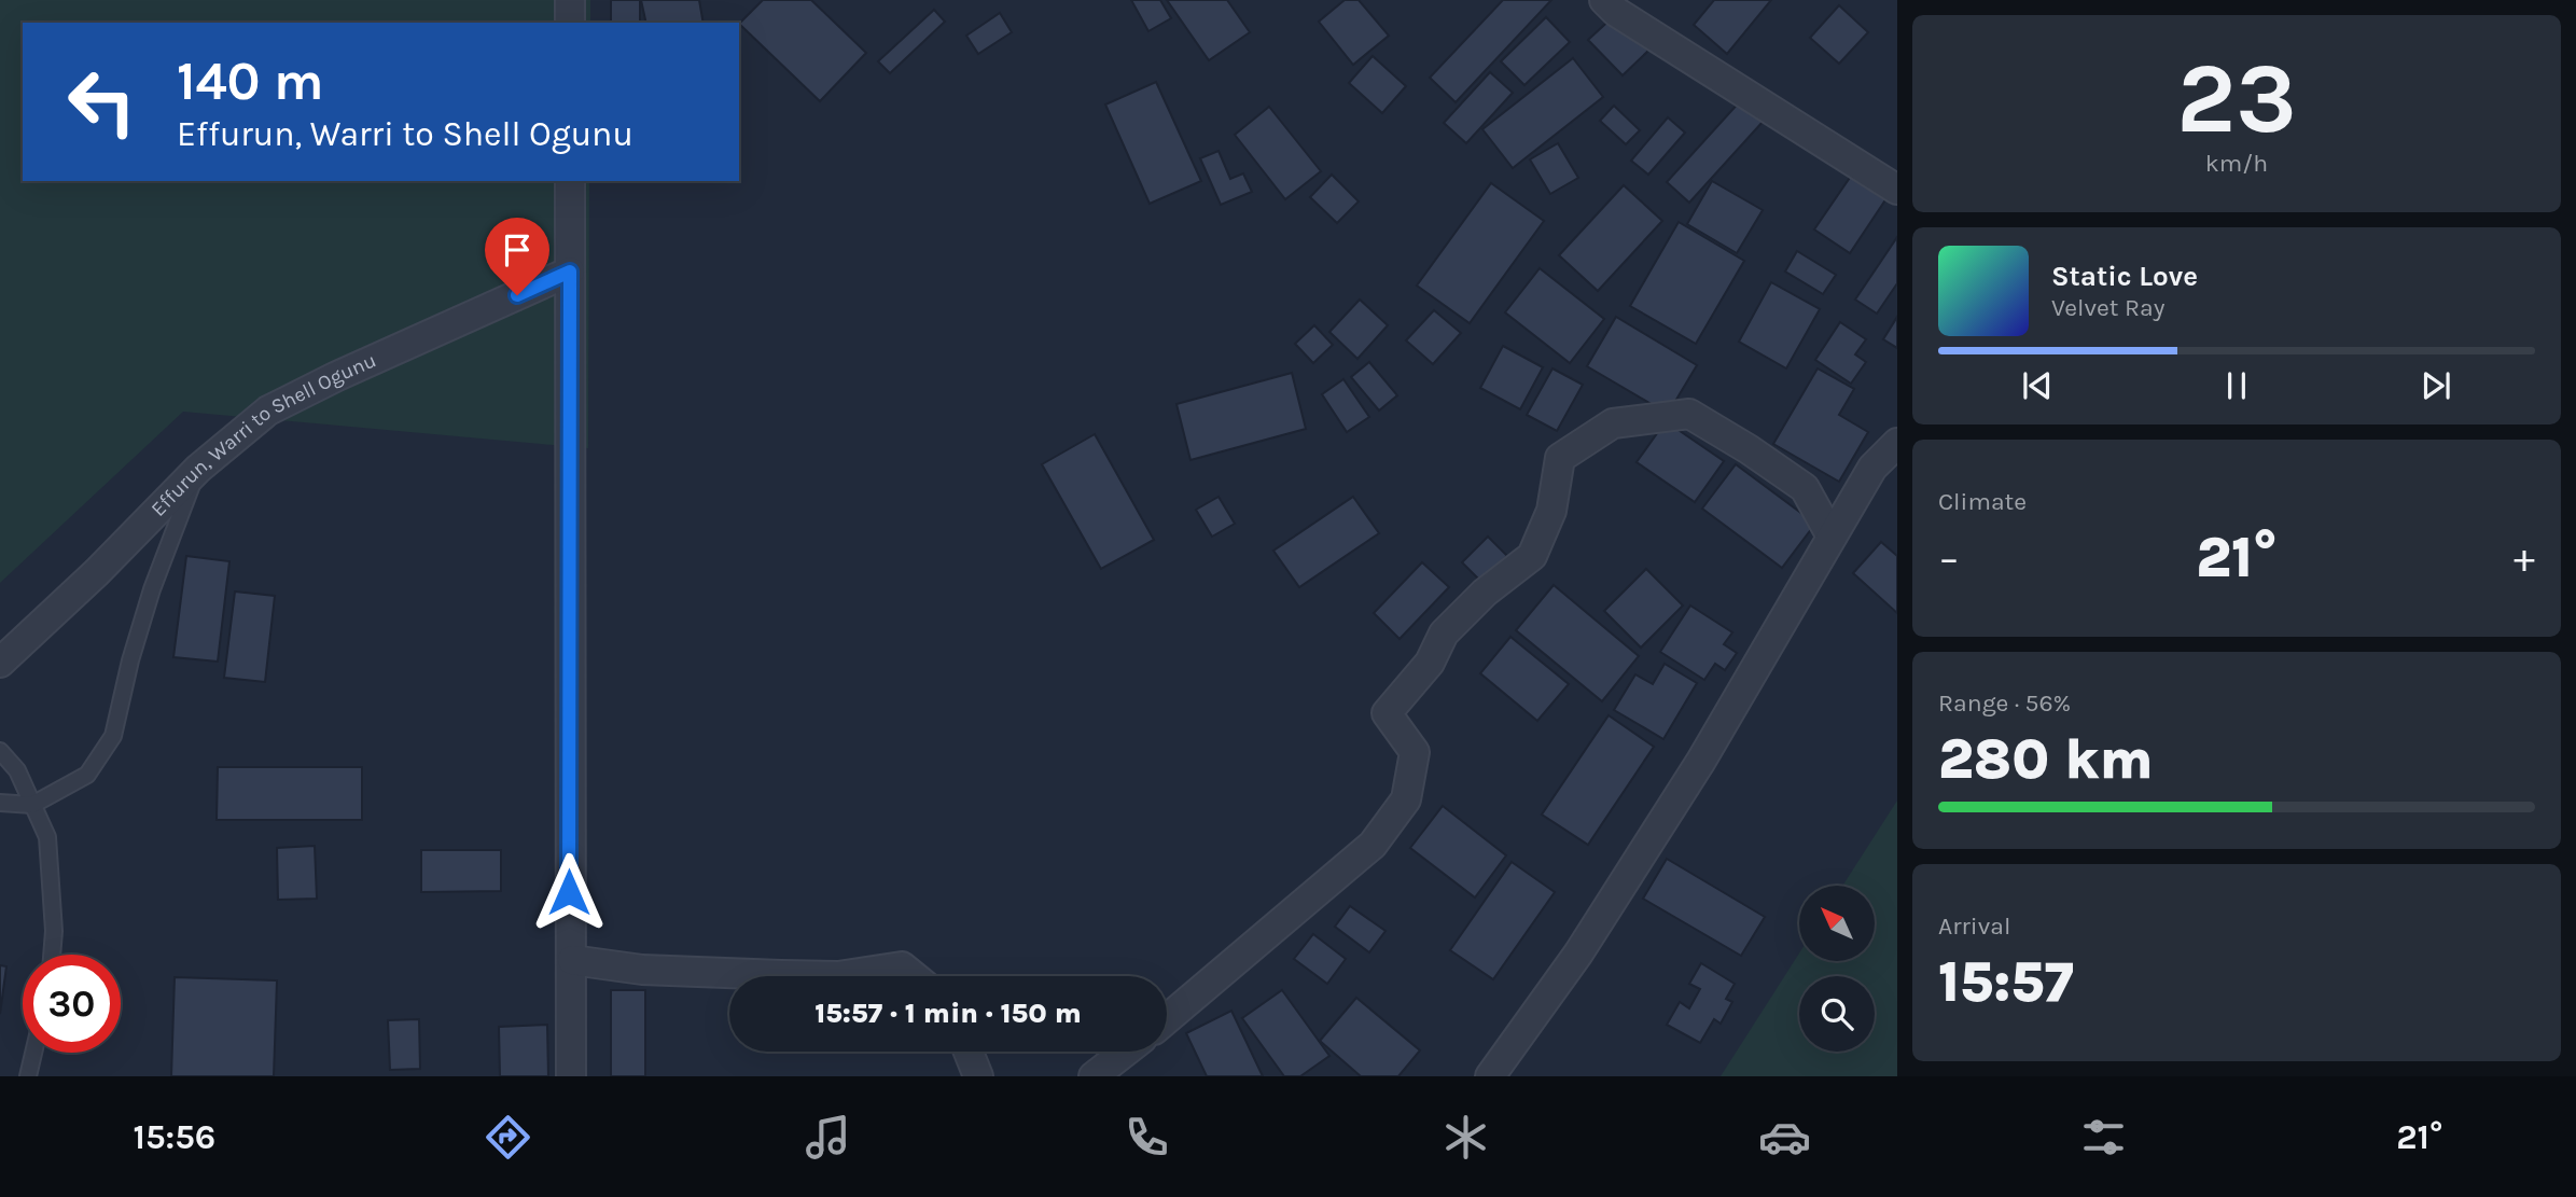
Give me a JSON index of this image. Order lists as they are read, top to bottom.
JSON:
{
  "streets": {
    "street": ["Effurun, Warri to Shell Ogunu"]
  },
  "north": "top left",
  "page": {
    "tile": [
      ["23", "km/h"],
      "Climate",
      ["Range · 56%", "280 km"],
      ["Arrival", "15:57"]
    ],
    "turn": ["140 m", "Effurun, Warri to Shell Ogunu"],
    "song": ["Static Love", "Velvet Ray"],
    "heat": ["−", "21°", "+"],
    "limit": "30",
    "trip": "15:57 · 1 min · 150 m",
    "tabs": ["15:56", "21°"]
  }
}
